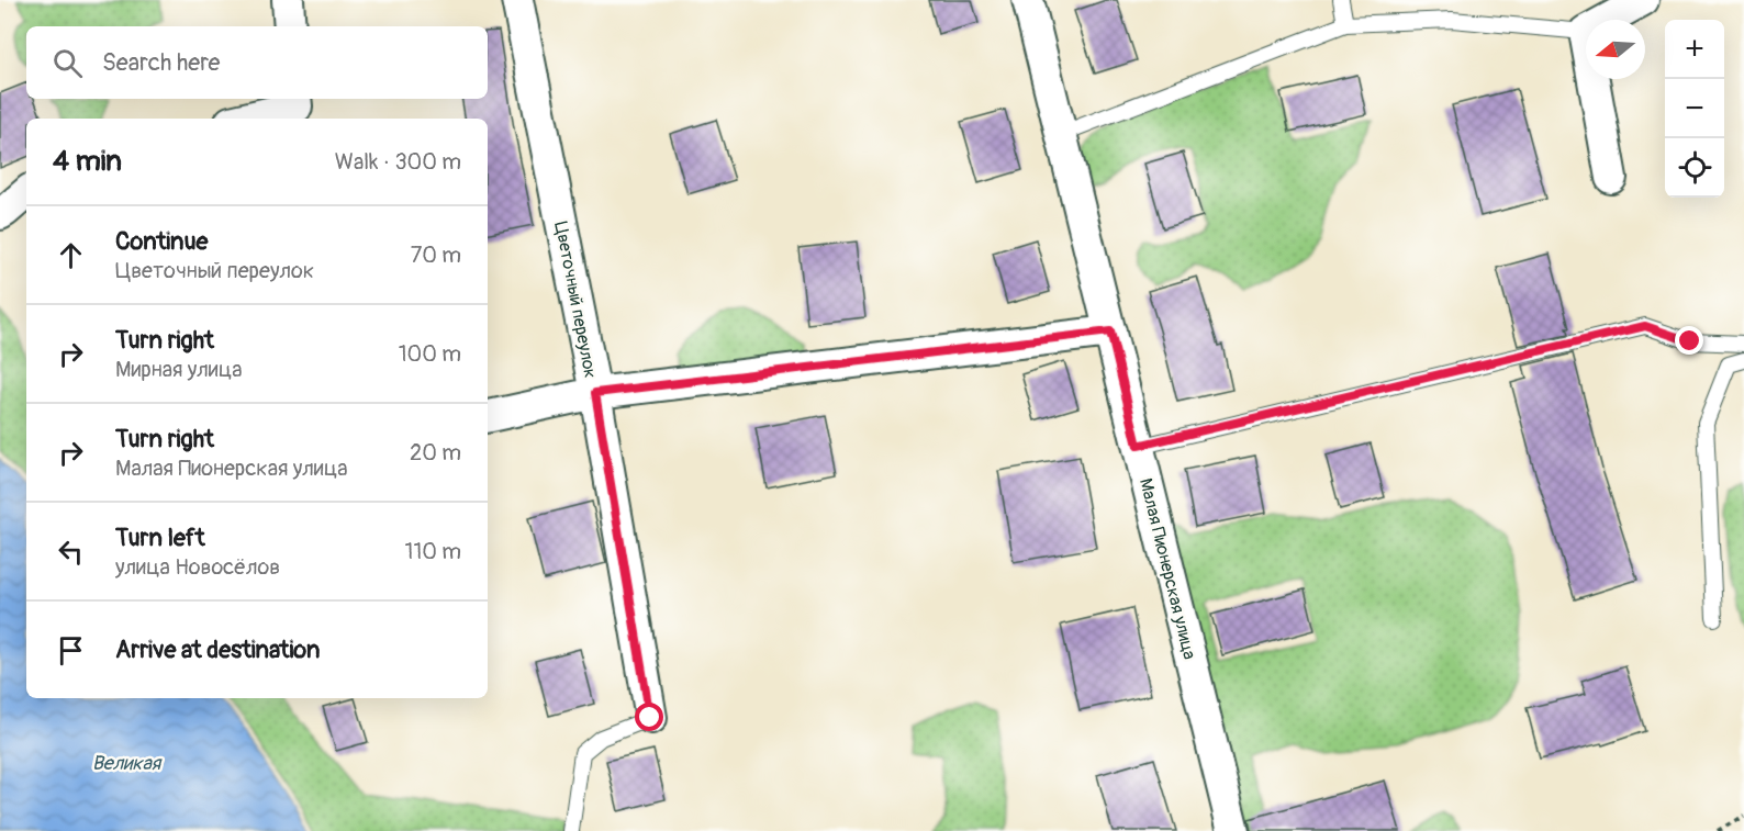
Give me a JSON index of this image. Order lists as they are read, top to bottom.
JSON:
{
  "streets": {
    "street": ["Цветочный переулок", "Малая Пионерская улица"]
  },
  "water": ["Великая"],
  "north": "left",
  "page": {
    "map_buttons": ["+", "−"],
    "search": "Search here",
    "heading": ["4 min", "Walk · 300 m"],
    "list": [
      ["Continue", "Цветочный переулок", "70 m"],
      ["Turn right", "Мирная улица", "100 m"],
      ["Turn right", "Малая Пионерская улица", "20 m"],
      ["Turn left", "улица Новосёлов", "110 m"],
      "Arrive at destination"
    ]
  }
}
